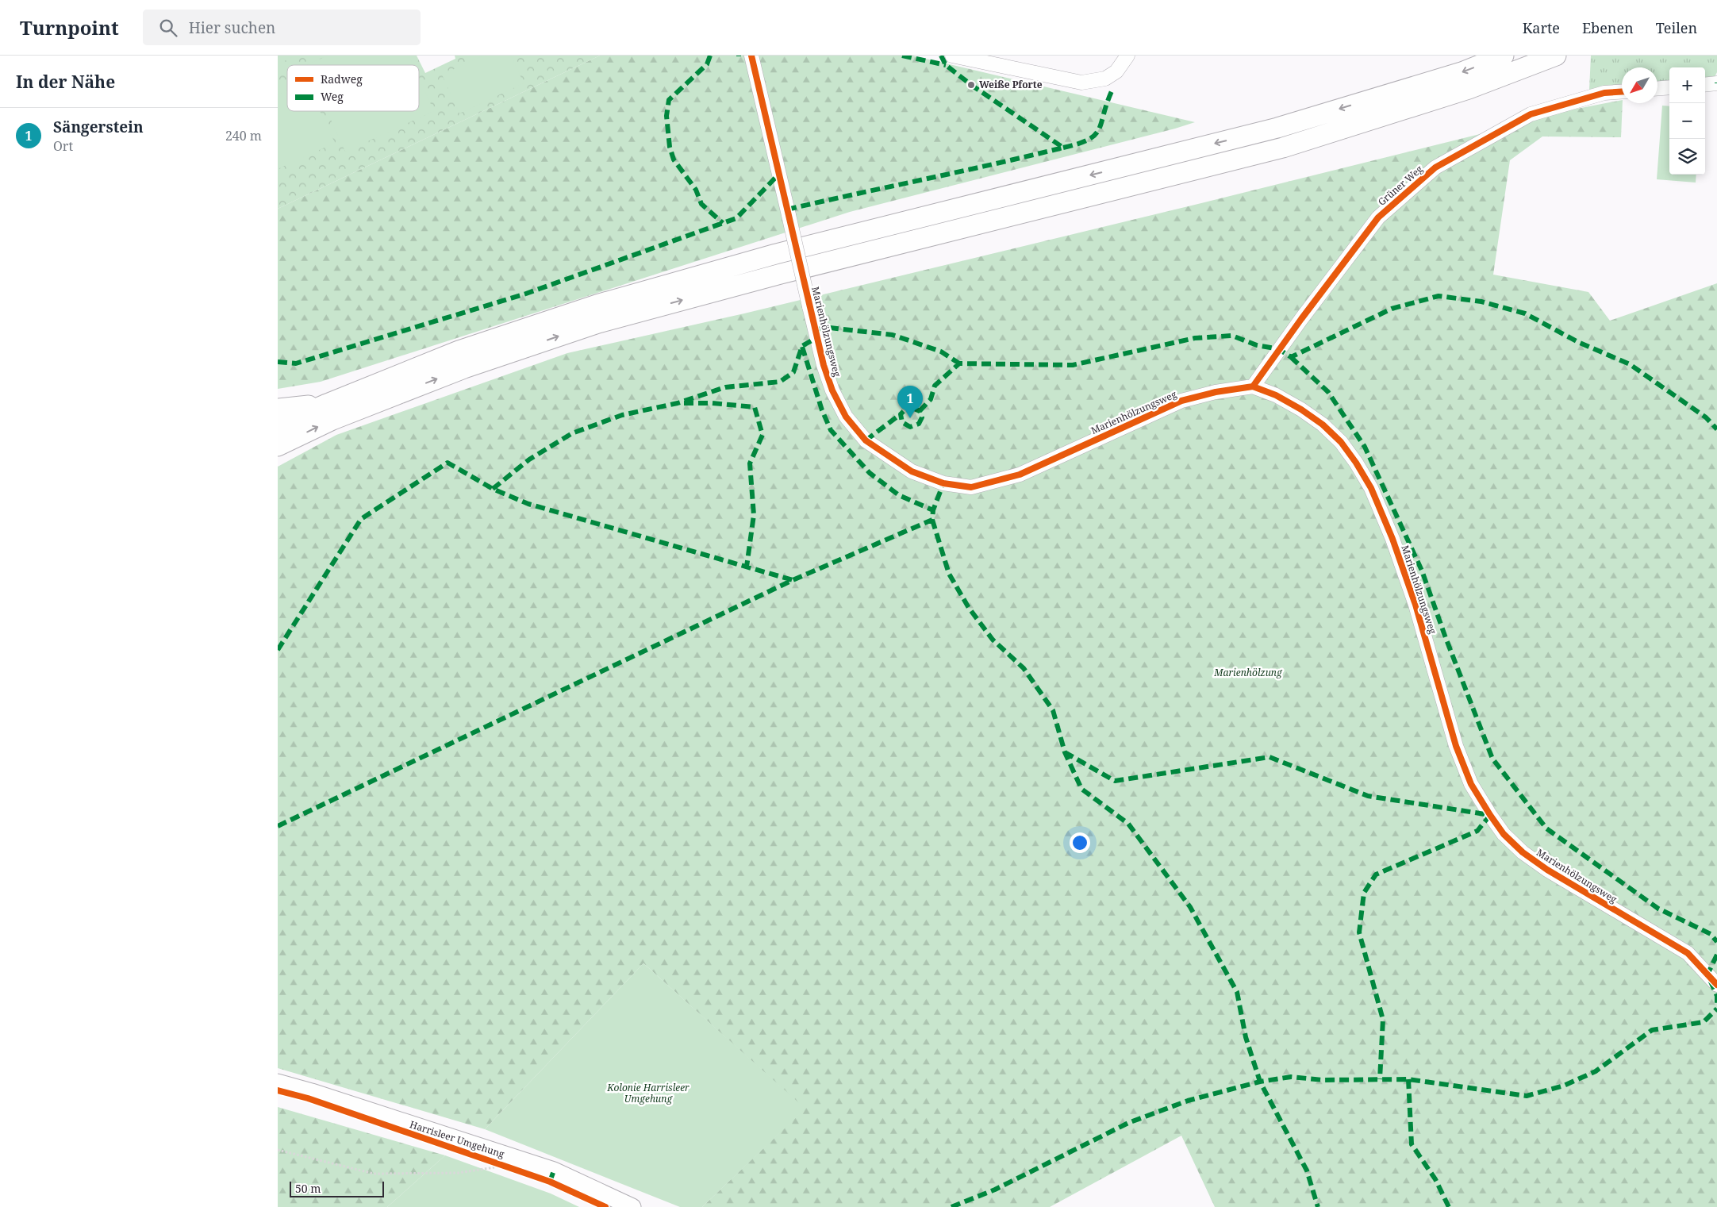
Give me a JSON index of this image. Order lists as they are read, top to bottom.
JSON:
{
  "streets": {
    "main road": ["Harrisleer Umgehung"],
    "street": ["Grüner Weg", "Marienhölzungsweg"]
  },
  "crossings": [
    ["Grüner Weg", "Marienhölzungsweg"]
  ],
  "parks": ["Marienhölzung", "Kolonie Harrisleer Umgehung"],
  "places": ["Weiße Pforte"],
  "legend": ["Radweg", "Weg"],
  "scale_bar": "50 m",
  "north": "bottom left",
  "page": {
    "header": "Turnpoint",
    "search": "Hier suchen",
    "nav": ["Karte", "Ebenen", "Teilen"],
    "heading": "In der Nähe",
    "map_buttons": ["+", "−"],
    "list": [
      {
        "mark": "1",
        "name": "Sängerstein",
        "note": "Ort",
        "value": "240 m"
      }
    ],
    "pins": "1",
    "scale": "50 m"
  }
}
